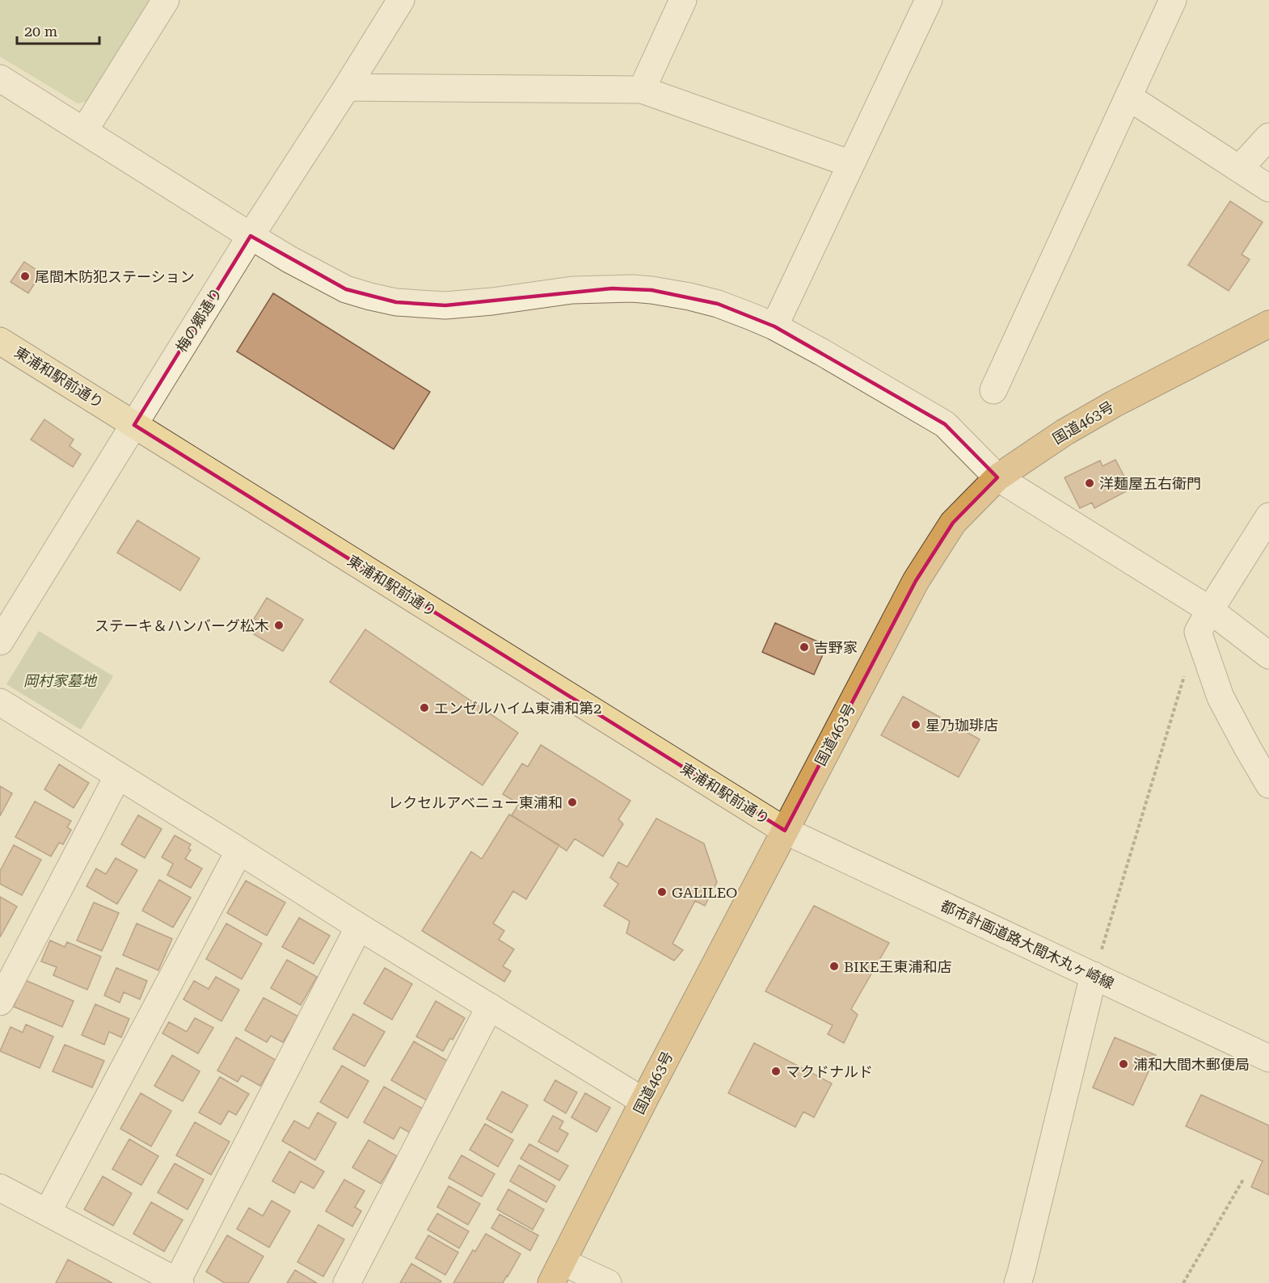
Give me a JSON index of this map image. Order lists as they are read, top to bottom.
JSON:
{
  "streets": {
    "highway": ["国道463号"],
    "main road": ["東浦和駅前通り"],
    "street": ["梅の郷通り", "都市計画道路大間木丸ヶ崎線"]
  },
  "crossings": [
    ["梅の郷通り", "東浦和駅前通り"],
    ["東浦和駅前通り", "国道463号"],
    ["東浦和駅前通り", "都市計画道路大間木丸ヶ崎線"],
    ["国道463号", "都市計画道路大間木丸ヶ崎線"]
  ],
  "parks": ["岡村家墓地"],
  "places": [
    "尾間木防犯ステーション",
    "洋麺屋五右衛門",
    "ステーキ＆ハンバーグ松木",
    "吉野家",
    "エンゼルハイム東浦和第2",
    "星乃珈琲店",
    "レクセルアベニュー東浦和",
    "GALILEO",
    "BIKE王東浦和店",
    "浦和大間木郵便局",
    "マクドナルド"
  ],
  "scale_bar": "20 m"
}
